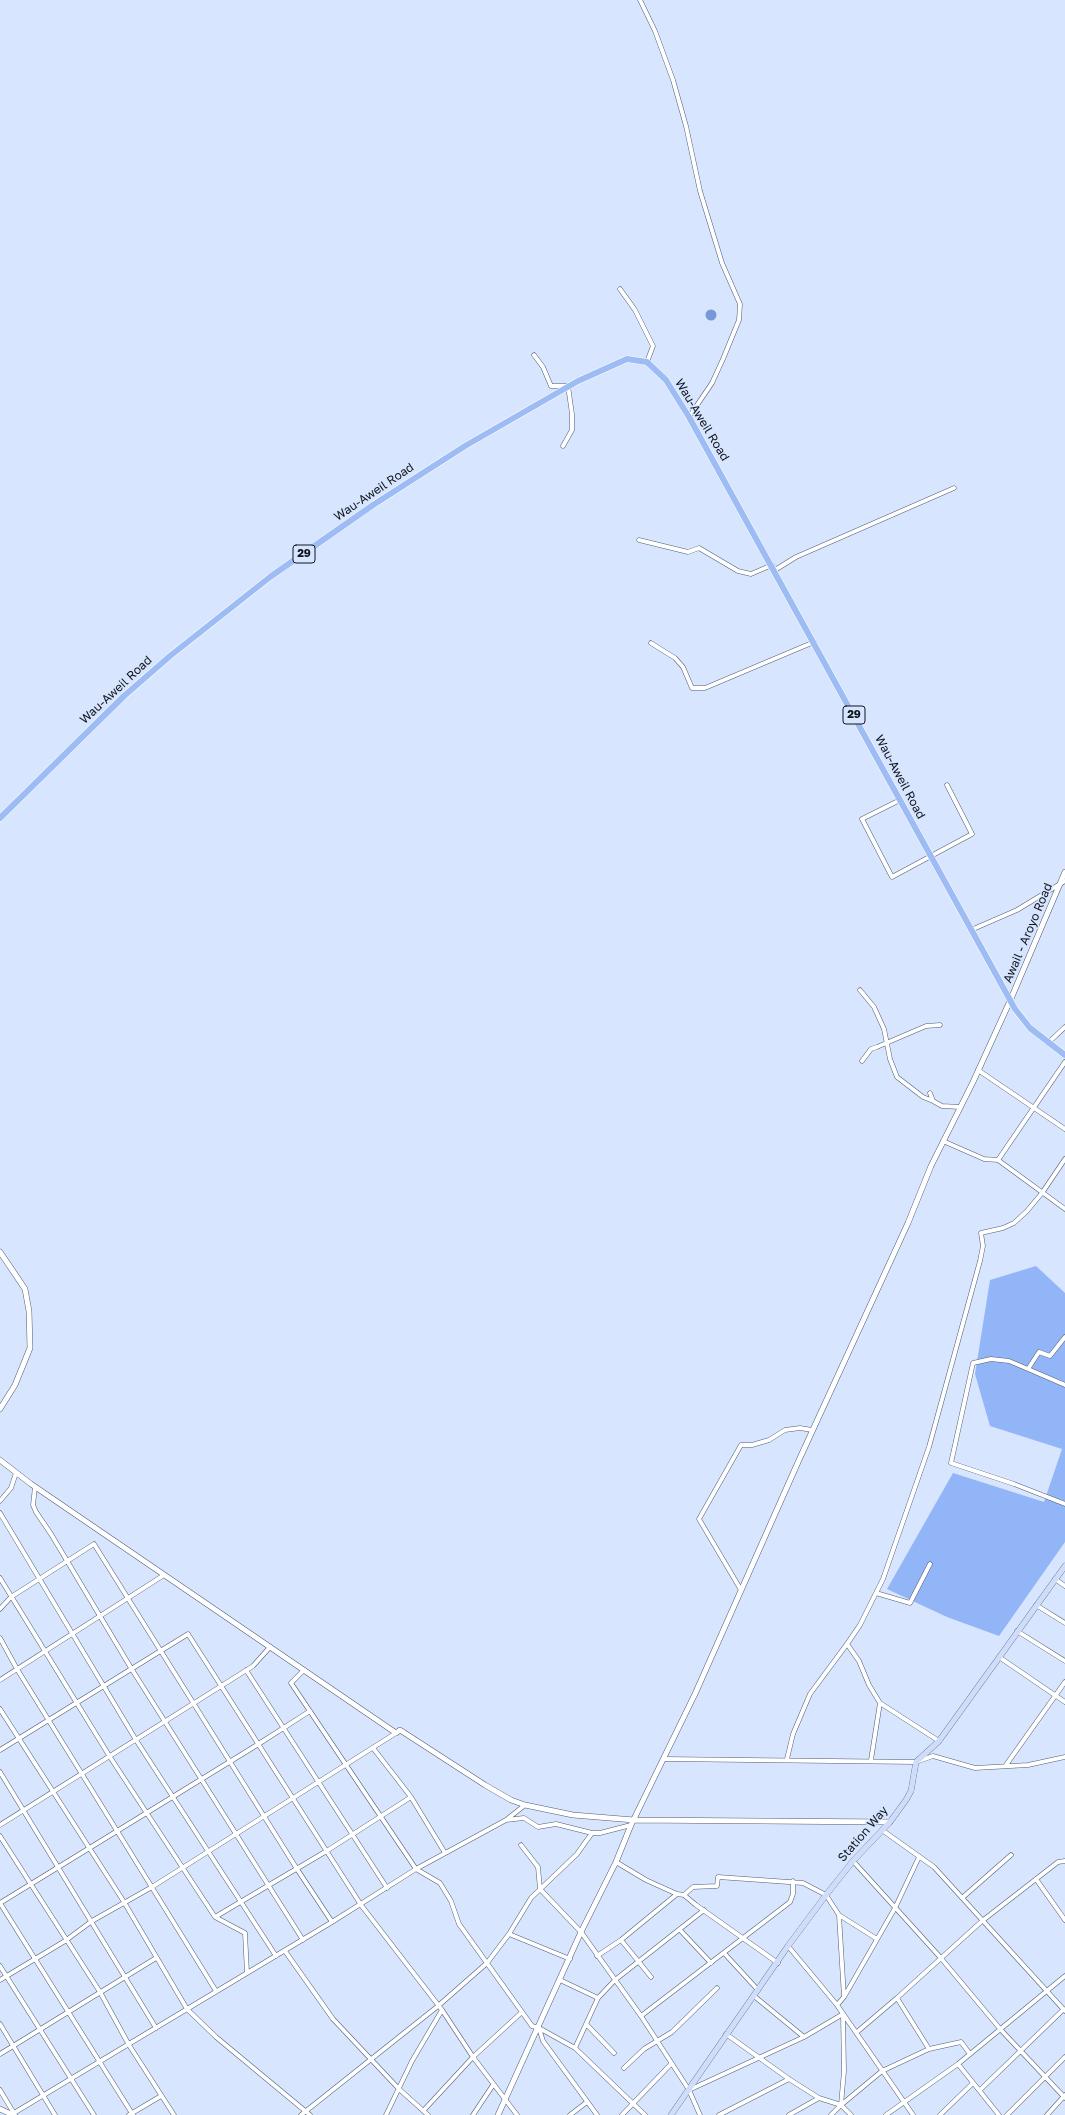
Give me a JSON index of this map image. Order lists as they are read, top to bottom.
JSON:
{
  "streets": {
    "main road": ["Wau-Aweil Road", "29", "Station Way"],
    "street": ["Awail - Aroyo Road"]
  },
  "crossings": [
    ["Wau-Aweil Road", "Awail - Aroyo Road"]
  ]
}
